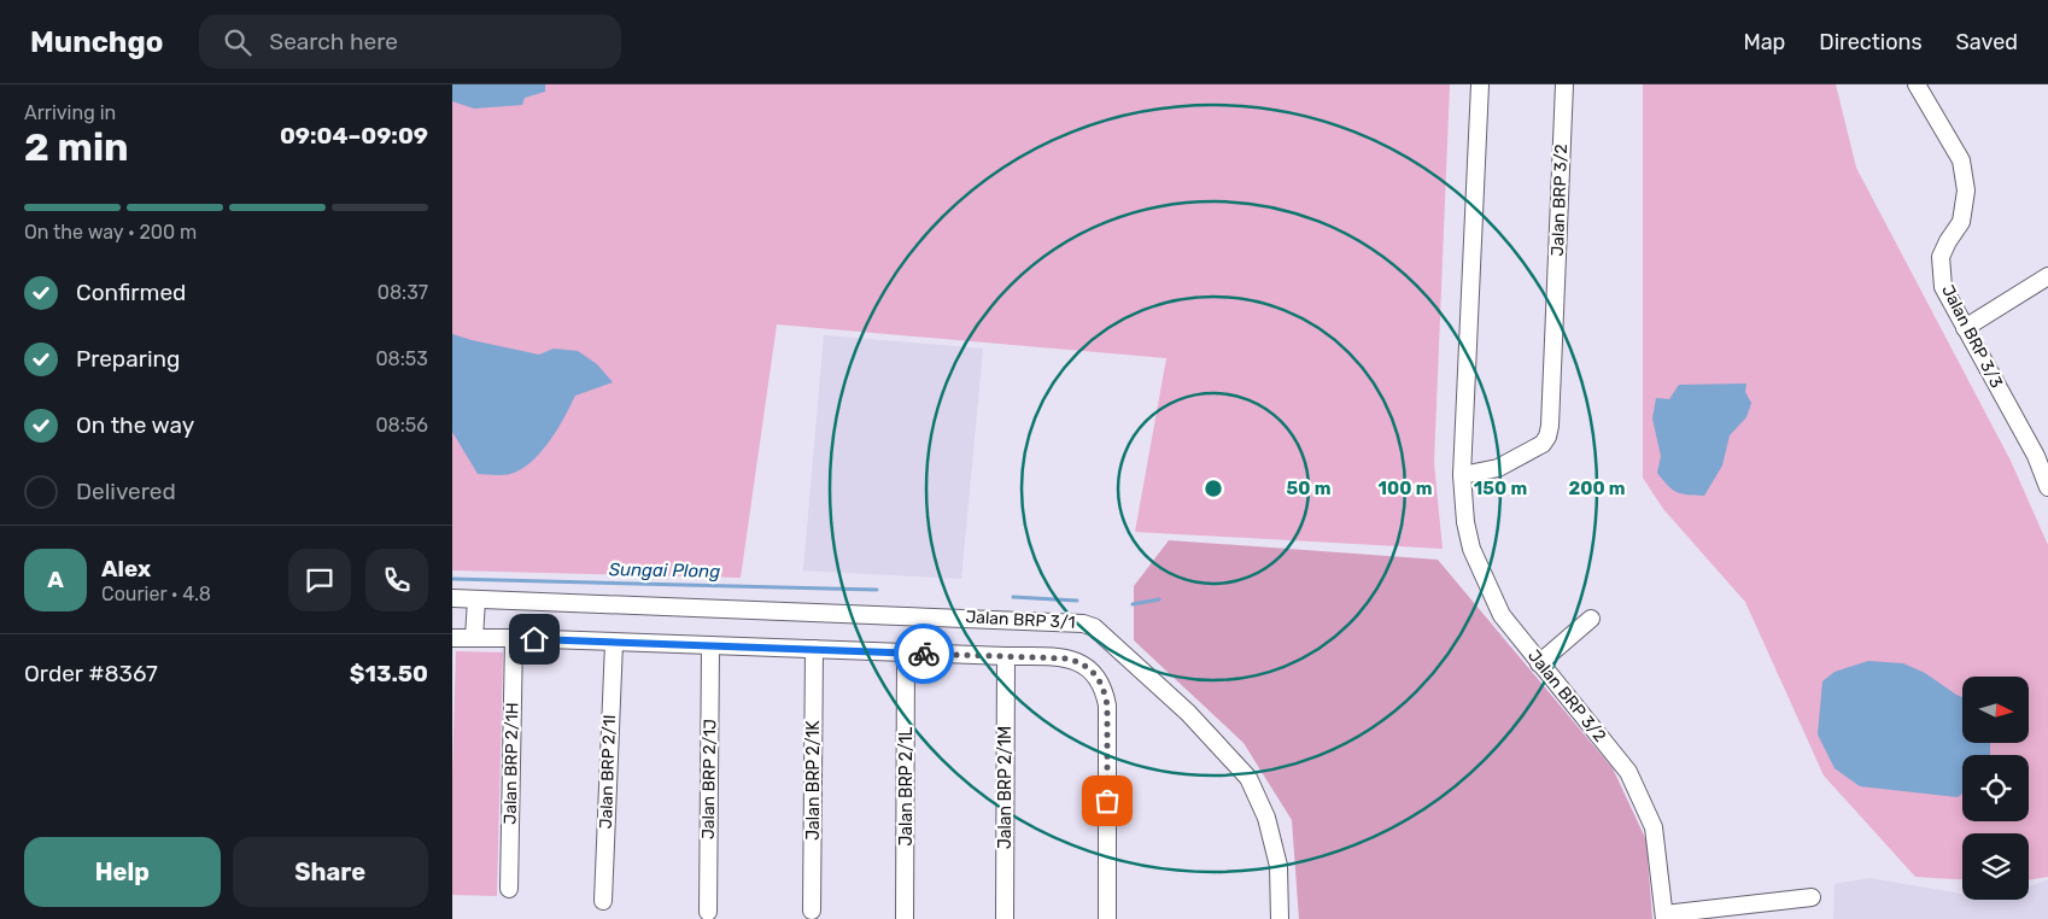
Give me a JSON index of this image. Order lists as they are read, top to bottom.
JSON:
{
  "streets": {
    "street": [
      "Jalan BRP 3/2",
      "Jalan BRP 3/3",
      "Jalan BRP 3/1",
      "Jalan BRP 2/1H",
      "Jalan BRP 2/1I",
      "Jalan BRP 2/1J",
      "Jalan BRP 2/1K",
      "Jalan BRP 2/1L",
      "Jalan BRP 2/1M"
    ]
  },
  "water": ["Sungai Plong"],
  "north": "right",
  "page": {
    "header": "Munchgo",
    "search": "Search here",
    "nav": ["Map", "Directions", "Saved"],
    "heading": ["2 min", "Arriving in", "09:04–09:09"],
    "panel": [
      "Alex",
      "Courier · 4.8",
      "Order #8367",
      "$13.50"
    ],
    "bar": "On the way · 200 m",
    "list": [
      ["Confirmed", "08:37"],
      ["Preparing", "08:53"],
      ["On the way", "08:56"],
      "Delivered"
    ],
    "round": "A",
    "buttons": ["Help", "Share"]
  },
  "rings": [
    "50 m",
    "100 m",
    "150 m",
    "200 m"
  ]
}
